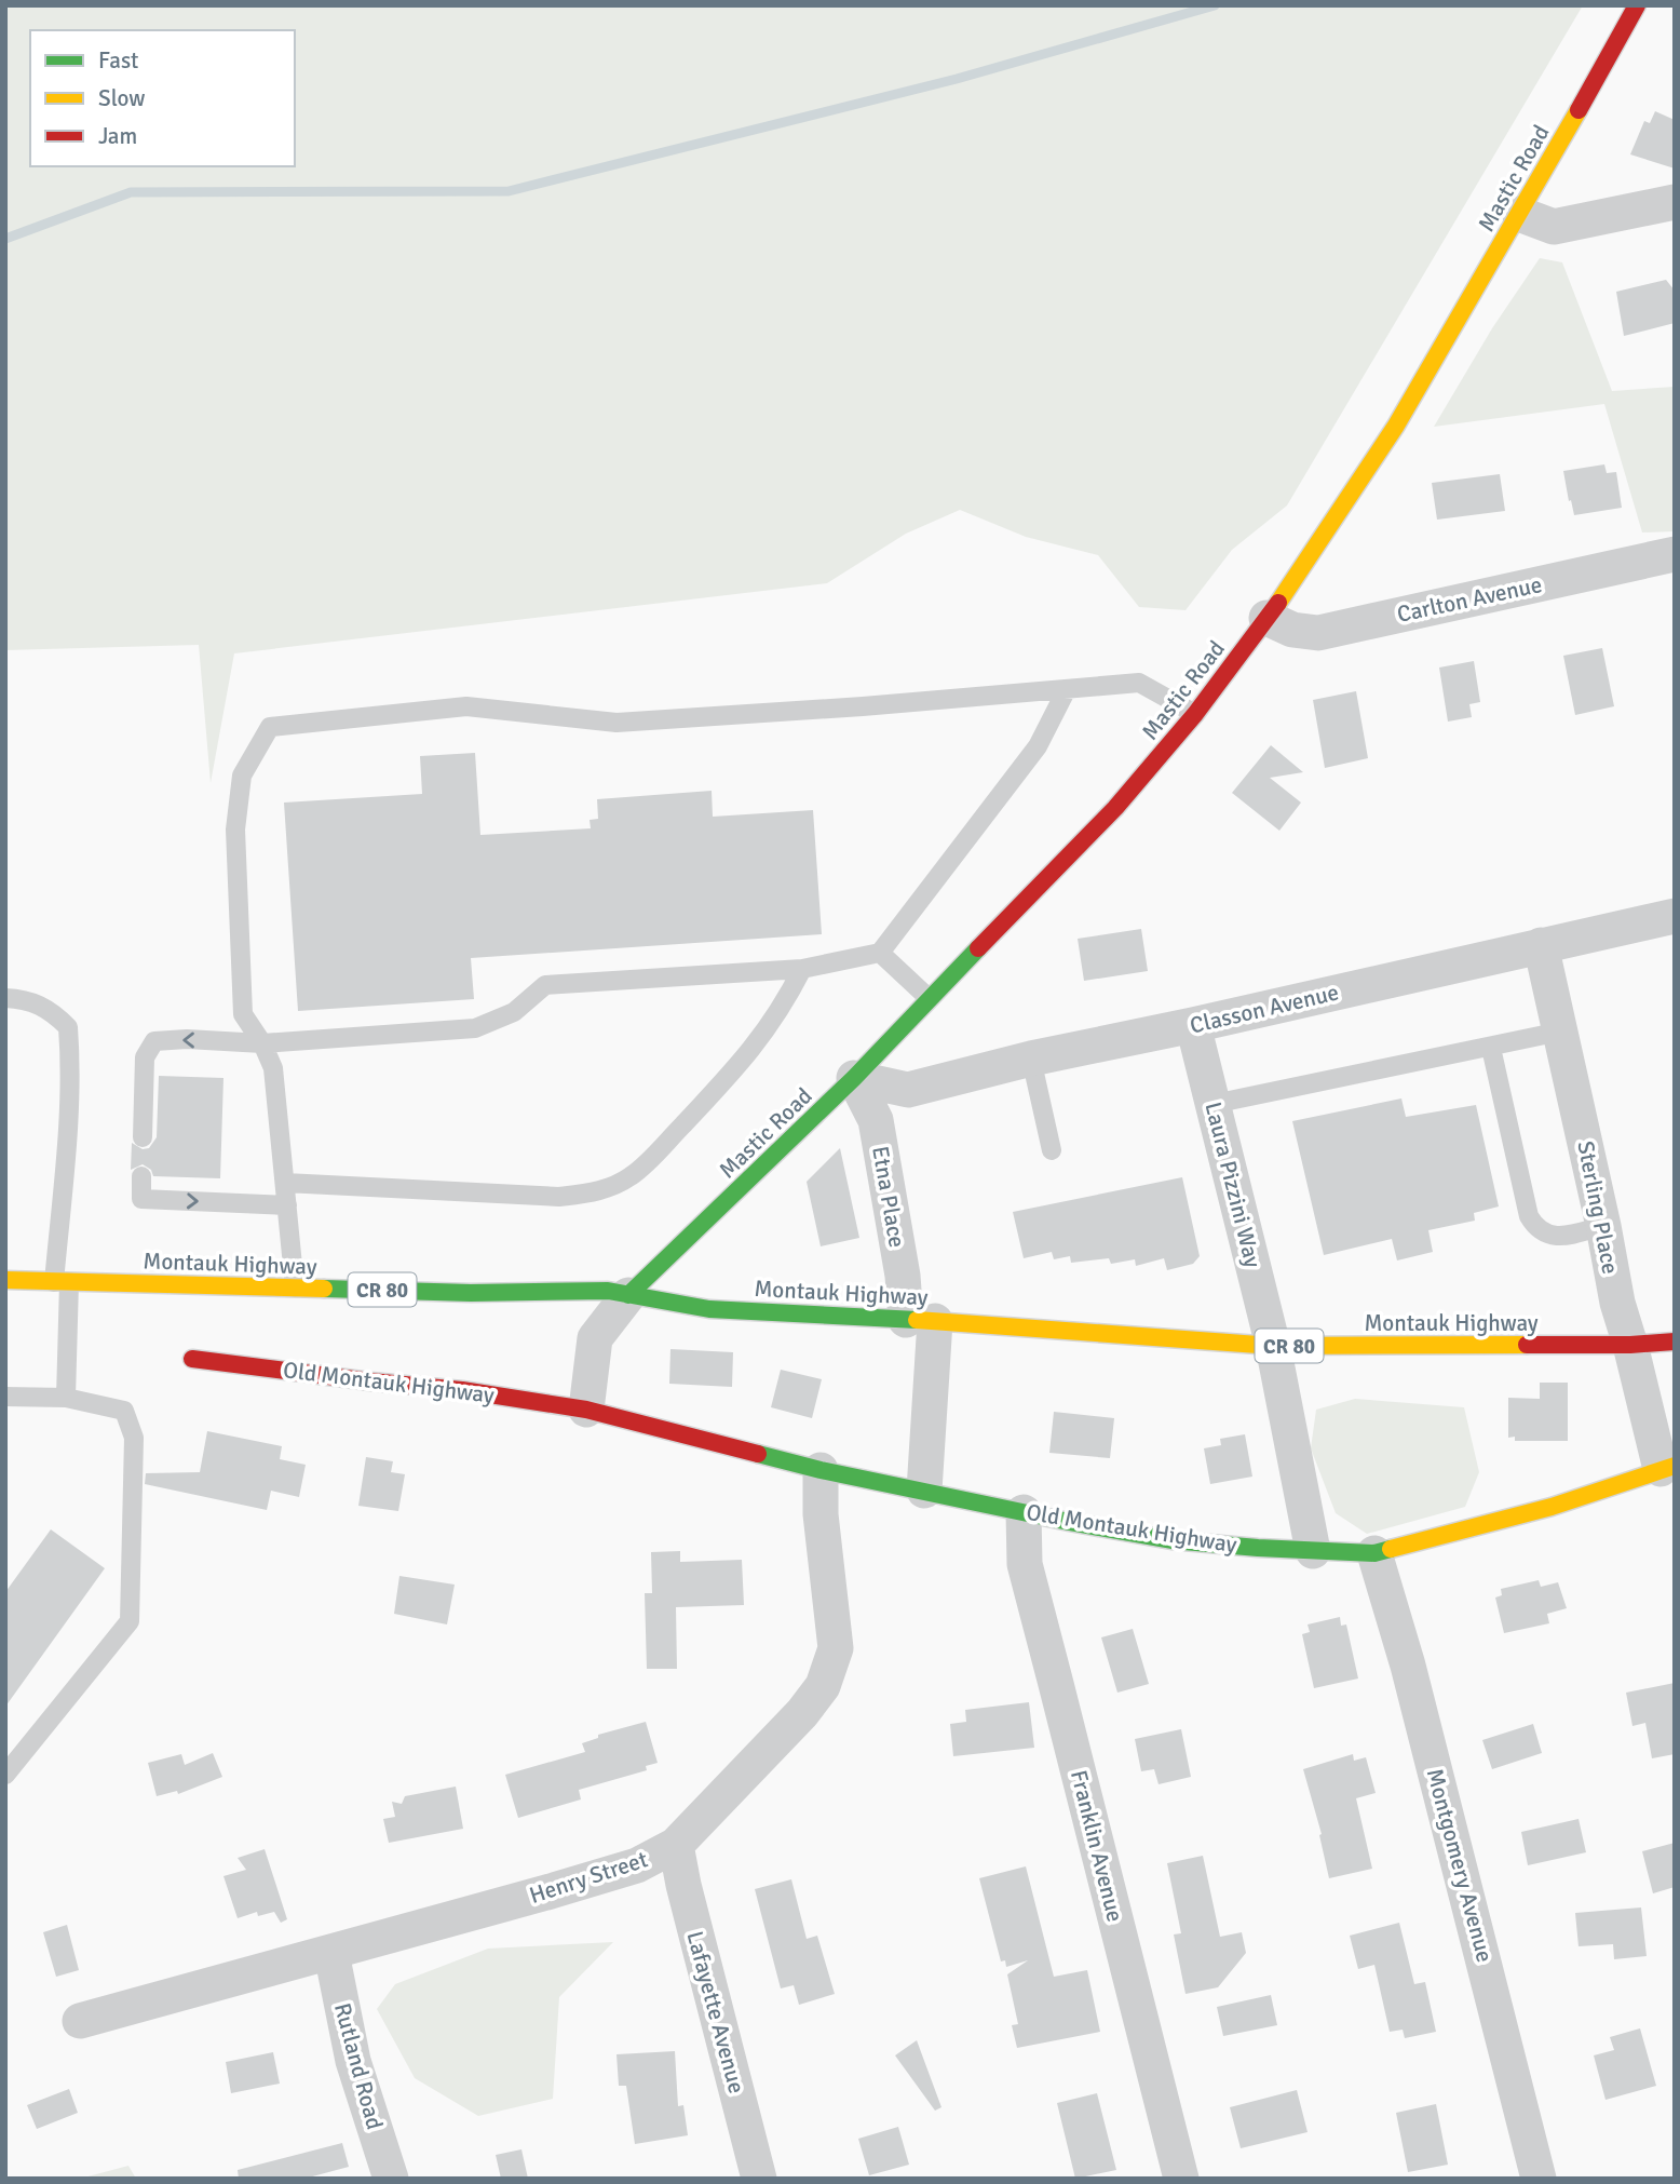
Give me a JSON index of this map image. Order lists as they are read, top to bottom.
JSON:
{
  "streets": {
    "main road": [
      "Mastic Road",
      "Montauk Highway",
      "CR 80",
      "Old Montauk Highway"
    ],
    "street": [
      "Carlton Avenue",
      "Classon Avenue",
      "Laura Pizzini Way",
      "Etna Place",
      "Sterling Place",
      "Franklin Avenue",
      "Montgomery Avenue",
      "Henry Street",
      "Lafayette Avenue",
      "Rutland Road"
    ]
  },
  "crossings": [
    ["Mastic Road", "Carlton Avenue"],
    ["Mastic Road", "Classon Avenue"],
    ["Mastic Road", "Etna Place"],
    ["Mastic Road", "Montauk Highway"],
    ["Classon Avenue", "Laura Pizzini Way"],
    ["Classon Avenue", "Etna Place"],
    ["Classon Avenue", "Sterling Place"],
    ["Laura Pizzini Way", "Montauk Highway"],
    ["Etna Place", "Montauk Highway"],
    ["Etna Place", "Old Montauk Highway"],
    ["Sterling Place", "Montauk Highway"],
    ["Sterling Place", "Old Montauk Highway"],
    ["Old Montauk Highway", "Franklin Avenue"],
    ["Old Montauk Highway", "Montgomery Avenue"],
    ["Old Montauk Highway", "Henry Street"],
    ["Henry Street", "Lafayette Avenue"],
    ["Henry Street", "Rutland Road"]
  ],
  "legend": ["Fast", "Slow", "Jam"]
}
